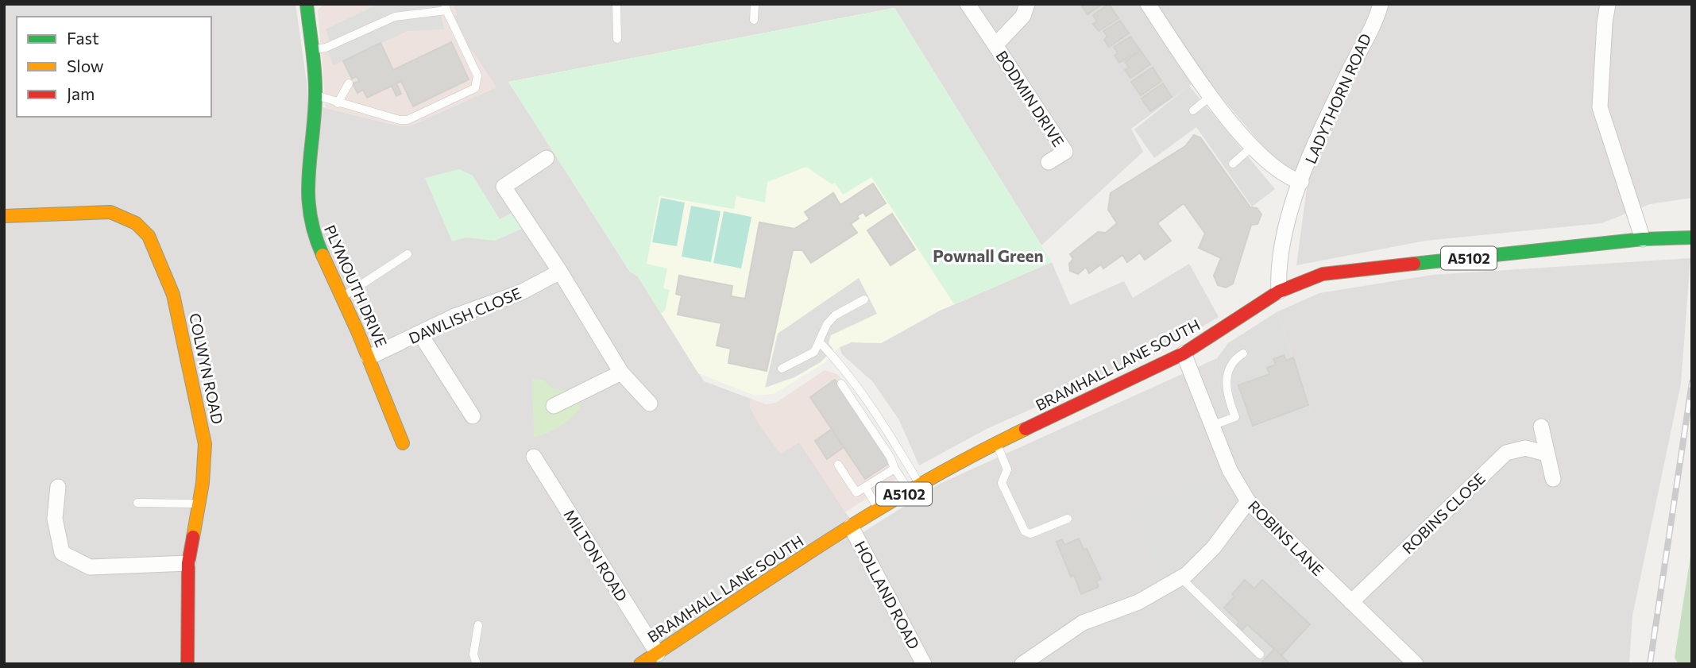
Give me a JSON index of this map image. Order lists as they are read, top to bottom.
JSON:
{
  "streets": {
    "main road": [
      "A5102",
      "PLYMOUTH DRIVE",
      "BRAMHALL LANE SOUTH",
      "COLWYN ROAD"
    ],
    "street": [
      "BODMIN DRIVE",
      "LADYTHORN ROAD",
      "DAWLISH CLOSE",
      "ROBINS CLOSE",
      "ROBINS LANE",
      "MILTON ROAD",
      "HOLLAND ROAD"
    ]
  },
  "crossings": [
    ["LADYTHORN ROAD", "BRAMHALL LANE SOUTH"],
    ["PLYMOUTH DRIVE", "DAWLISH CLOSE"],
    ["BRAMHALL LANE SOUTH", "ROBINS LANE"],
    ["BRAMHALL LANE SOUTH", "MILTON ROAD"],
    ["BRAMHALL LANE SOUTH", "HOLLAND ROAD"],
    ["ROBINS CLOSE", "ROBINS LANE"]
  ],
  "districts": ["Pownall Green"],
  "legend": ["Fast", "Slow", "Jam"]
}
